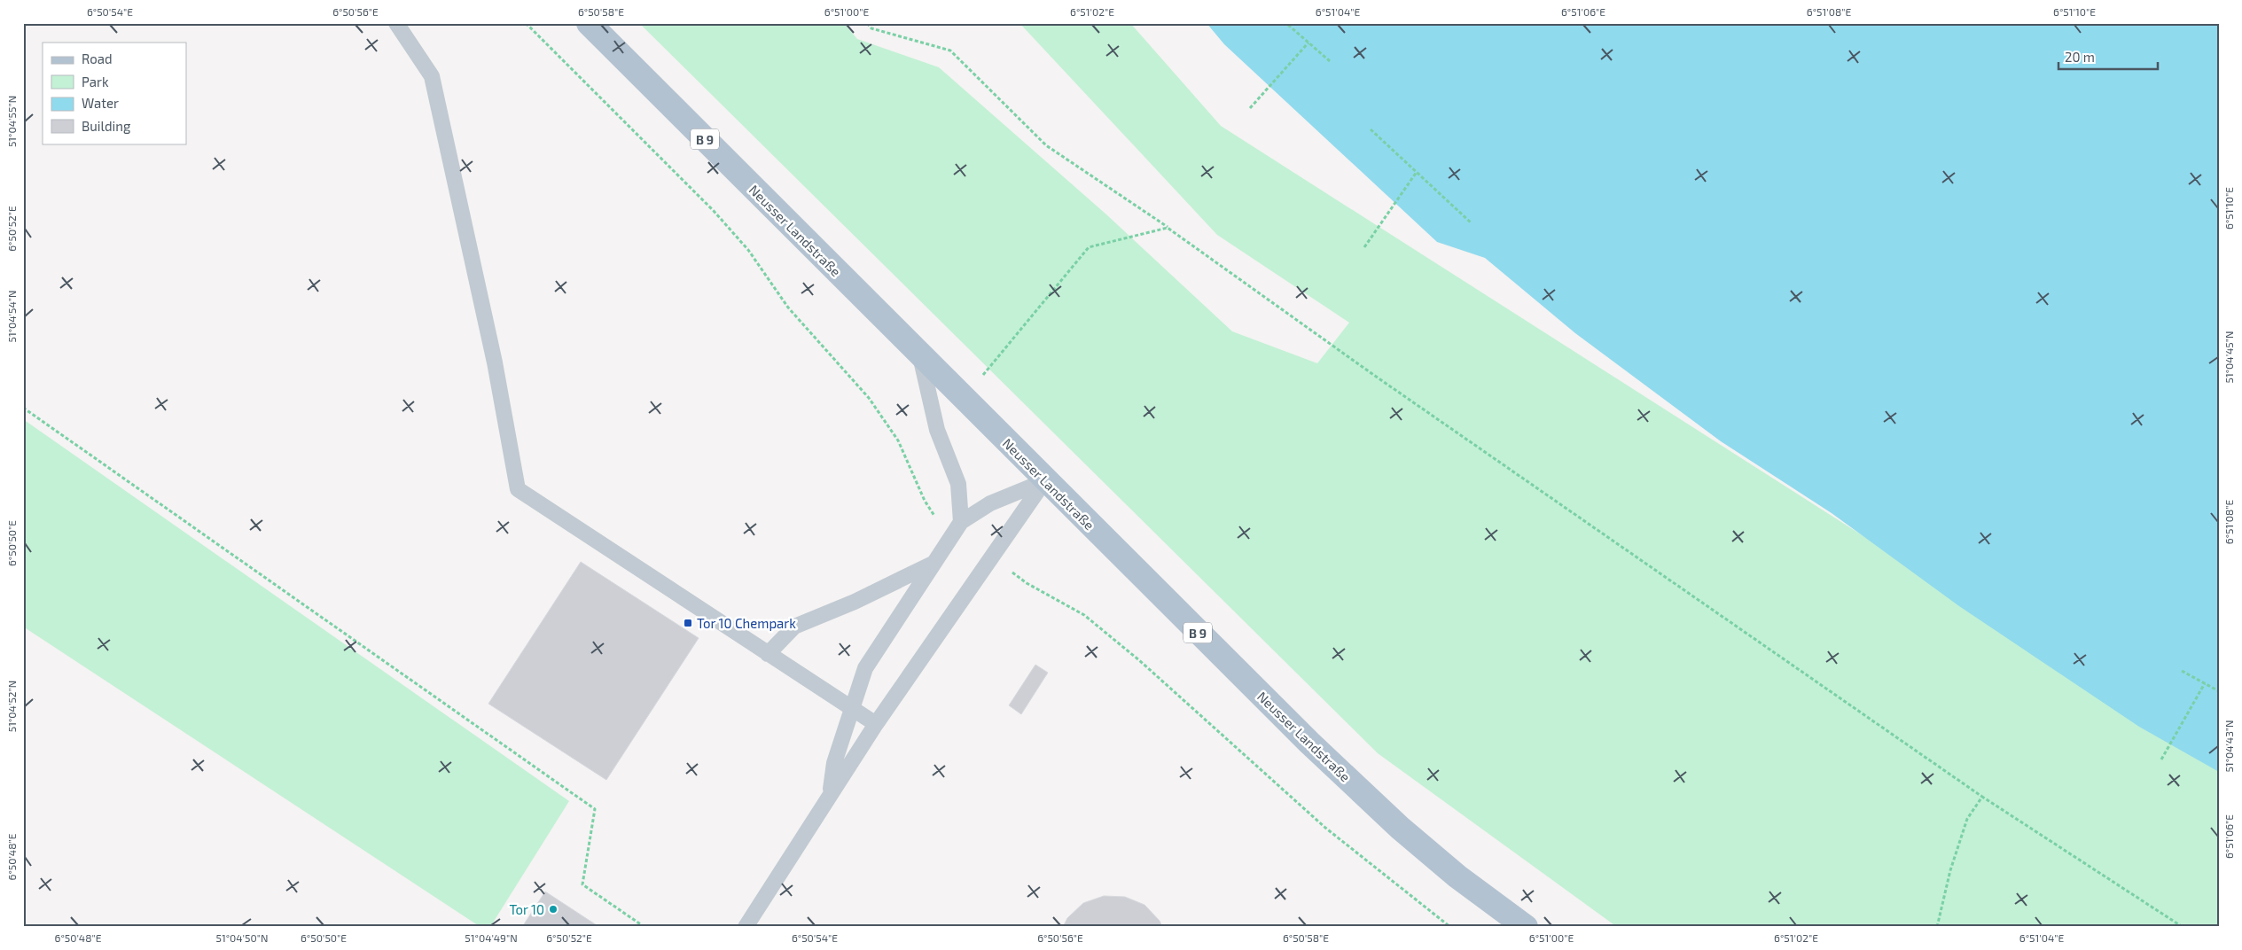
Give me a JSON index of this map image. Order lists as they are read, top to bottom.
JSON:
{
  "streets": {
    "main road": ["B 9", "Neusser Landstraße"]
  },
  "places": {
    "transit": ["Tor 10 Chempark"],
    "other": ["Tor 10"]
  },
  "legend": [
    "Road",
    "Park",
    "Water",
    "Building"
  ],
  "scale_bar": "20 m",
  "coordinates": [
    "6°50'54\"E",
    "6°50'56\"E",
    "6°50'58\"E",
    "6°51'00\"E",
    "6°51'02\"E",
    "6°51'04\"E",
    "6°51'06\"E",
    "6°51'08\"E",
    "6°51'10\"E",
    "51°04'55\"N",
    "6°50'52\"E",
    "51°04'54\"N",
    "51°04'45\"N",
    "6°50'50\"E",
    "51°04'52\"N",
    "51°04'43\"N",
    "6°50'48\"E",
    "51°04'50\"N",
    "51°04'49\"N"
  ]
}
